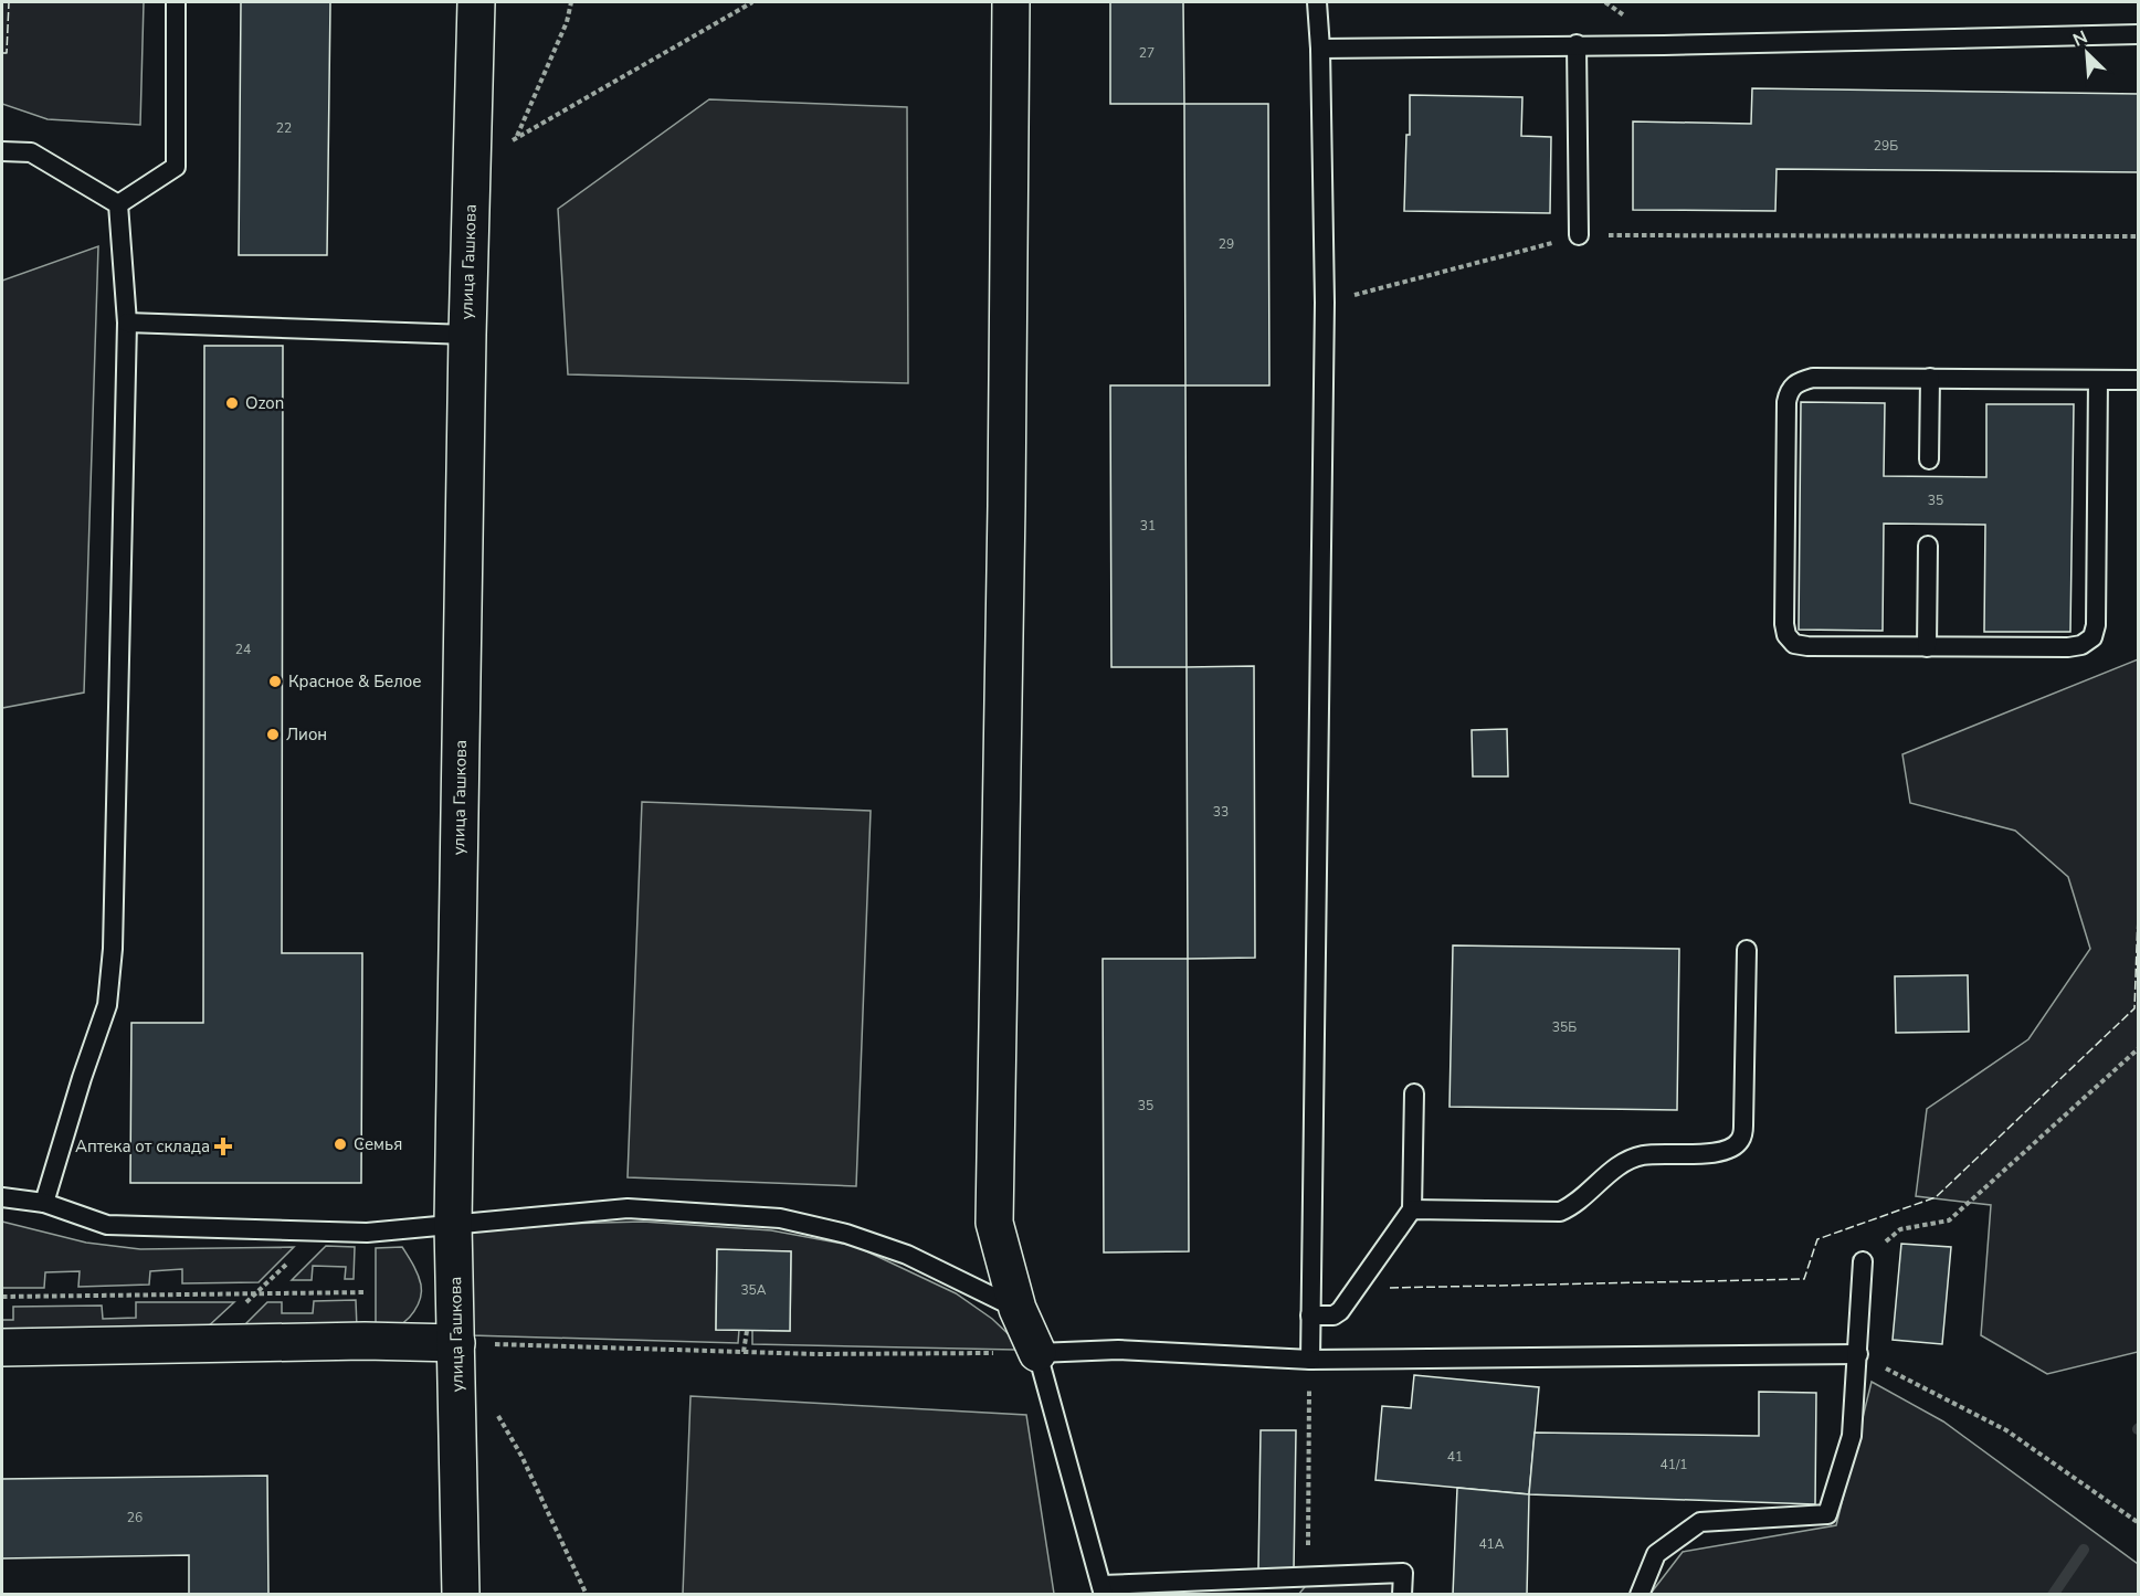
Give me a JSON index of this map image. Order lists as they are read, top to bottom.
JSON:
{
  "streets": {
    "street": ["улица Гашкова"]
  },
  "places": {
    "other": [
      "Ozon",
      "Красное & Белое",
      "Лион",
      "Семья"
    ],
    "health": ["Аптека от склада"]
  },
  "house_numbers": [
    "27",
    "22",
    "29Б",
    "29",
    "35",
    "31",
    "24",
    "33",
    "35Б",
    "35",
    "35А",
    "41",
    "41/1",
    "26",
    "41А"
  ],
  "north": "top left"
}
